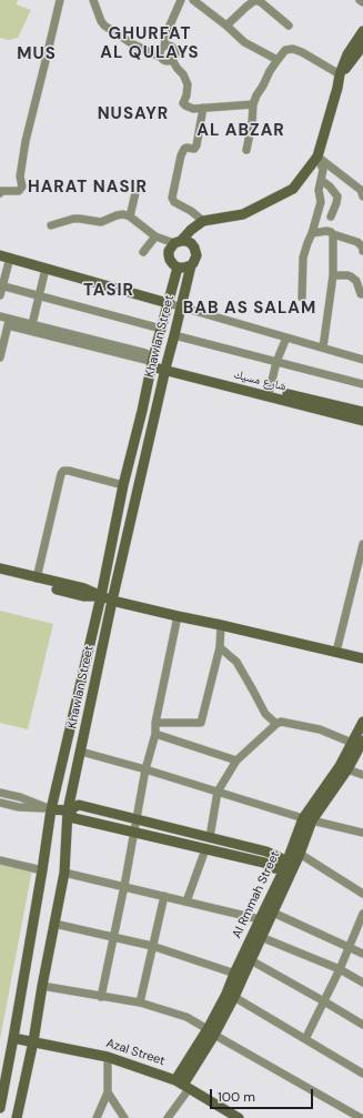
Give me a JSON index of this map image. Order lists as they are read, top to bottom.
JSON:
{
  "streets": {
    "street": [
      "Khawlan Street",
      "شارع مسيك",
      "Al Rmmah Street",
      "Azal Street"
    ]
  },
  "crossings": [
    ["Khawlan Street", "شارع مسيك"],
    ["Khawlan Street", "Azal Street"],
    ["Al Rmmah Street", "Azal Street"]
  ],
  "districts": [
    "GHURFAT AL QULAYS",
    "MUS",
    "NUSAYR",
    "AL ABZAR",
    "HARAT NASIR",
    "TASIR",
    "BAB AS SALAM"
  ],
  "scale_bar": "100 m"
}
